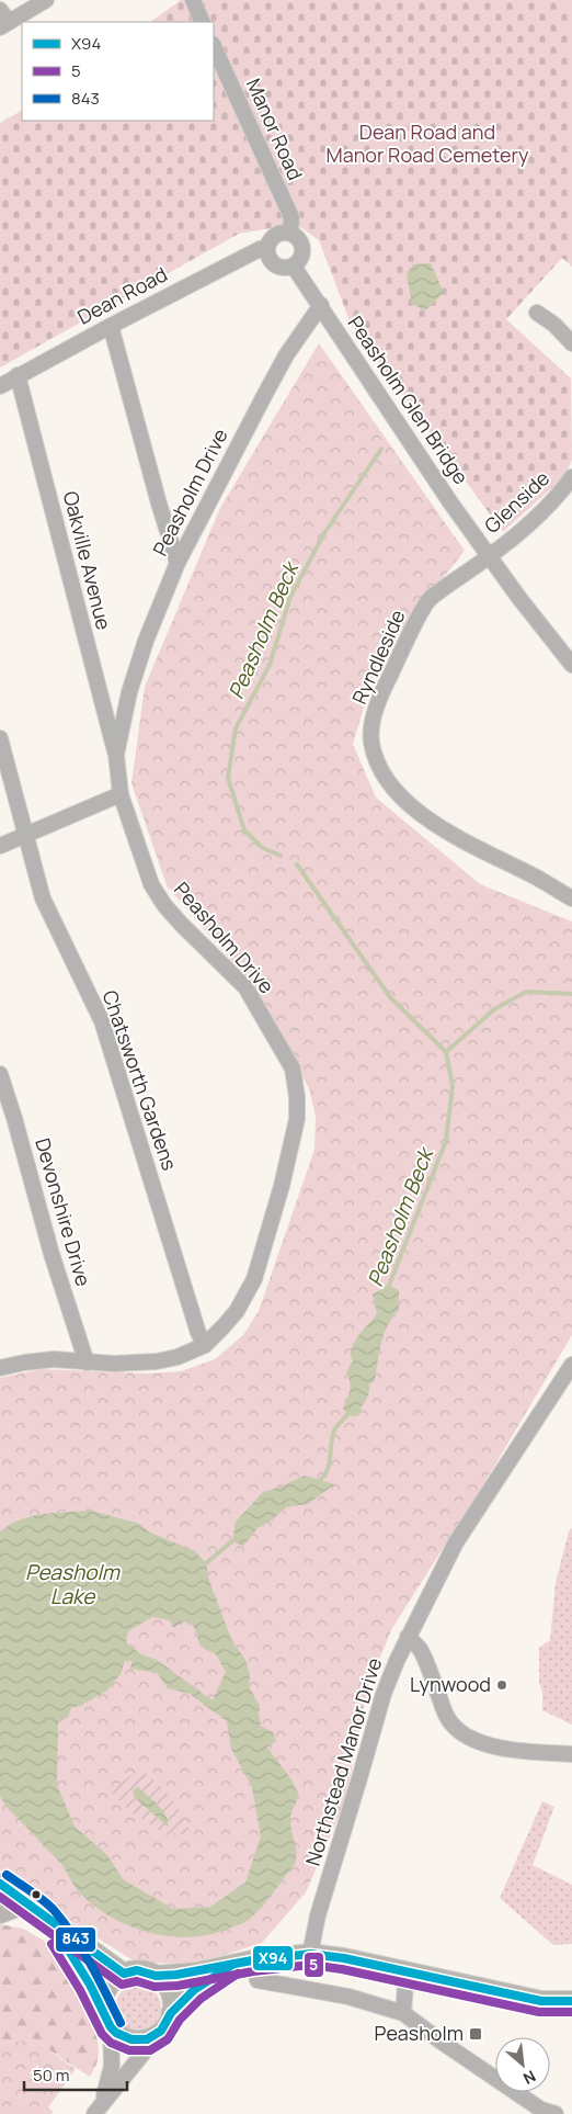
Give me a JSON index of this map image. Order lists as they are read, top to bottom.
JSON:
{
  "streets": {
    "street": [
      "Manor Road",
      "Dean Road",
      "Peasholm Glen Bridge",
      "Peasholm Drive",
      "Glenside",
      "Oakville Avenue",
      "Ryndleside",
      "Chatsworth Gardens",
      "Devonshire Drive",
      "Northstead Manor Drive"
    ]
  },
  "crossings": [
    ["Manor Road", "Dean Road"],
    ["Manor Road", "Peasholm Glen Bridge"],
    ["Dean Road", "Peasholm Glen Bridge"],
    ["Dean Road", "Oakville Avenue"],
    ["Peasholm Glen Bridge", "Peasholm Drive"],
    ["Peasholm Glen Bridge", "Glenside"],
    ["Peasholm Glen Bridge", "Ryndleside"],
    ["Peasholm Drive", "Oakville Avenue"],
    ["Peasholm Drive", "Chatsworth Gardens"],
    ["Peasholm Drive", "Devonshire Drive"],
    ["Glenside", "Ryndleside"]
  ],
  "water": ["Peasholm Beck", "Peasholm Lake"],
  "parks": ["Dean Road and Manor Road Cemetery"],
  "places": {
    "other": ["Lynwood"],
    "transit": ["Peasholm"]
  },
  "lines": ["transit line 843", "transit line X94", "transit line 5"],
  "legend": ["X94", "5", "843"],
  "scale_bar": "50 m",
  "north": "bottom right"
}
